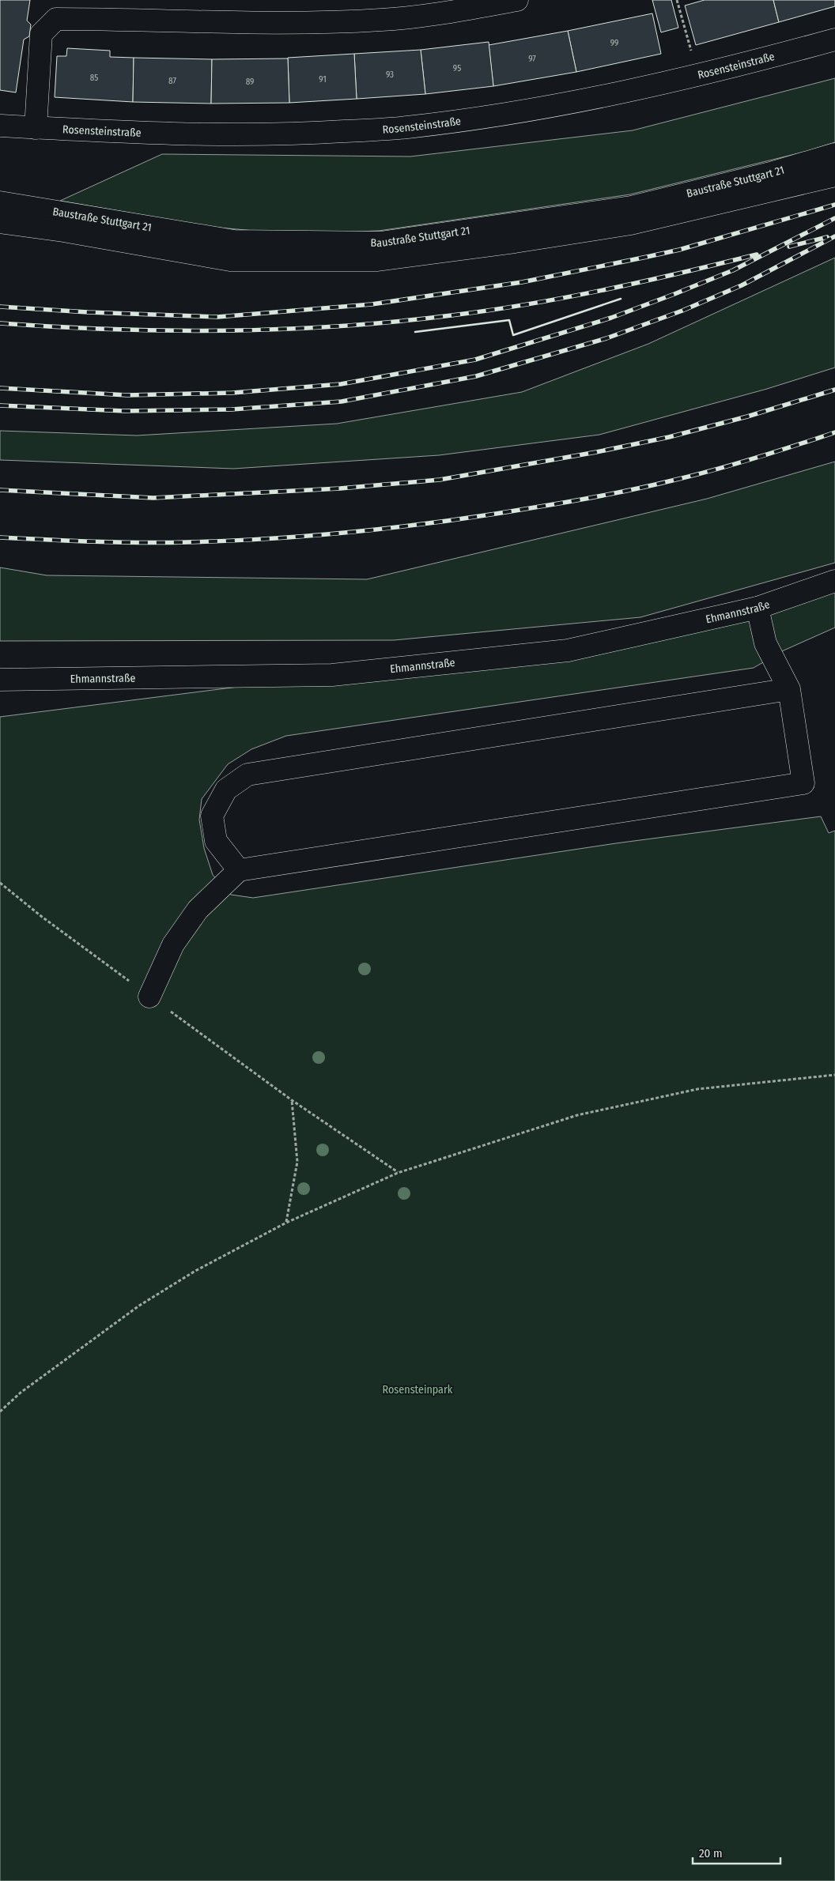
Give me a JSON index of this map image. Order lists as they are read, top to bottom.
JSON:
{
  "streets": {
    "street": ["Rosensteinstraße", "Baustraße Stuttgart 21", "Ehmannstraße"]
  },
  "parks": ["Rosensteinpark"],
  "house_numbers": [
    "99",
    "97",
    "95",
    "93",
    "85",
    "91",
    "87",
    "89"
  ],
  "scale_bar": "20 m"
}
